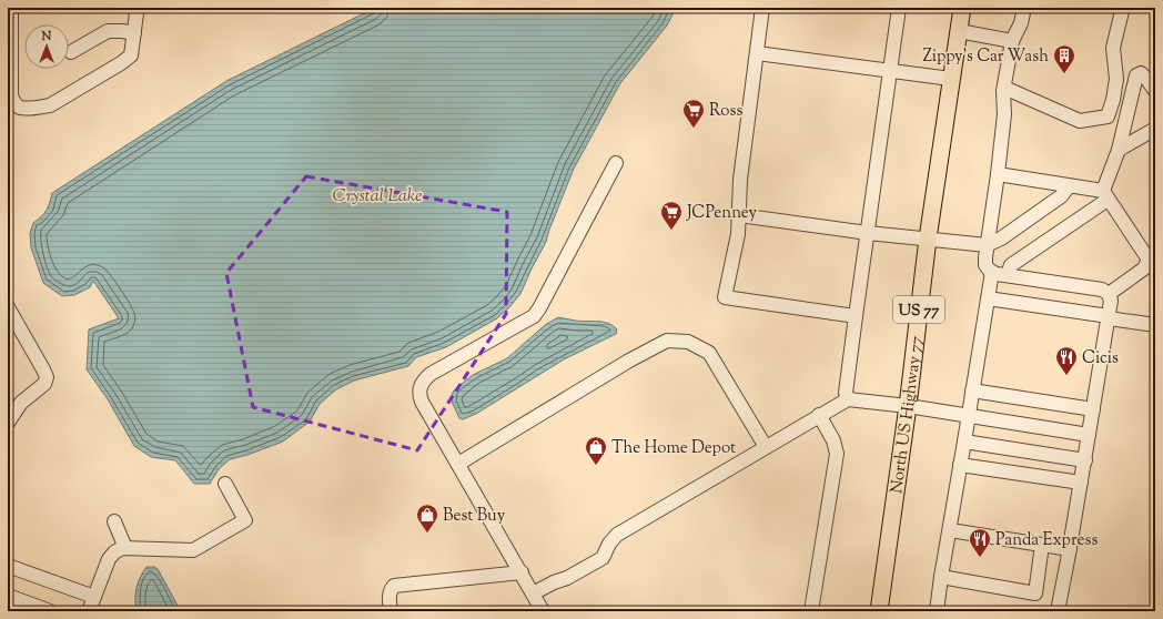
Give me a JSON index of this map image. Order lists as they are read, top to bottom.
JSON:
{
  "streets": {
    "main road": ["US 77", "North US Highway 77"]
  },
  "water": ["Crystal Lake"],
  "places": {
    "building": ["Zippy's Car Wash"],
    "supermarket": ["Ross", "JCPenney"],
    "restaurant": ["Cicis", "Panda Express"],
    "shop": ["The Home Depot", "Best Buy"]
  },
  "north": "top"
}
